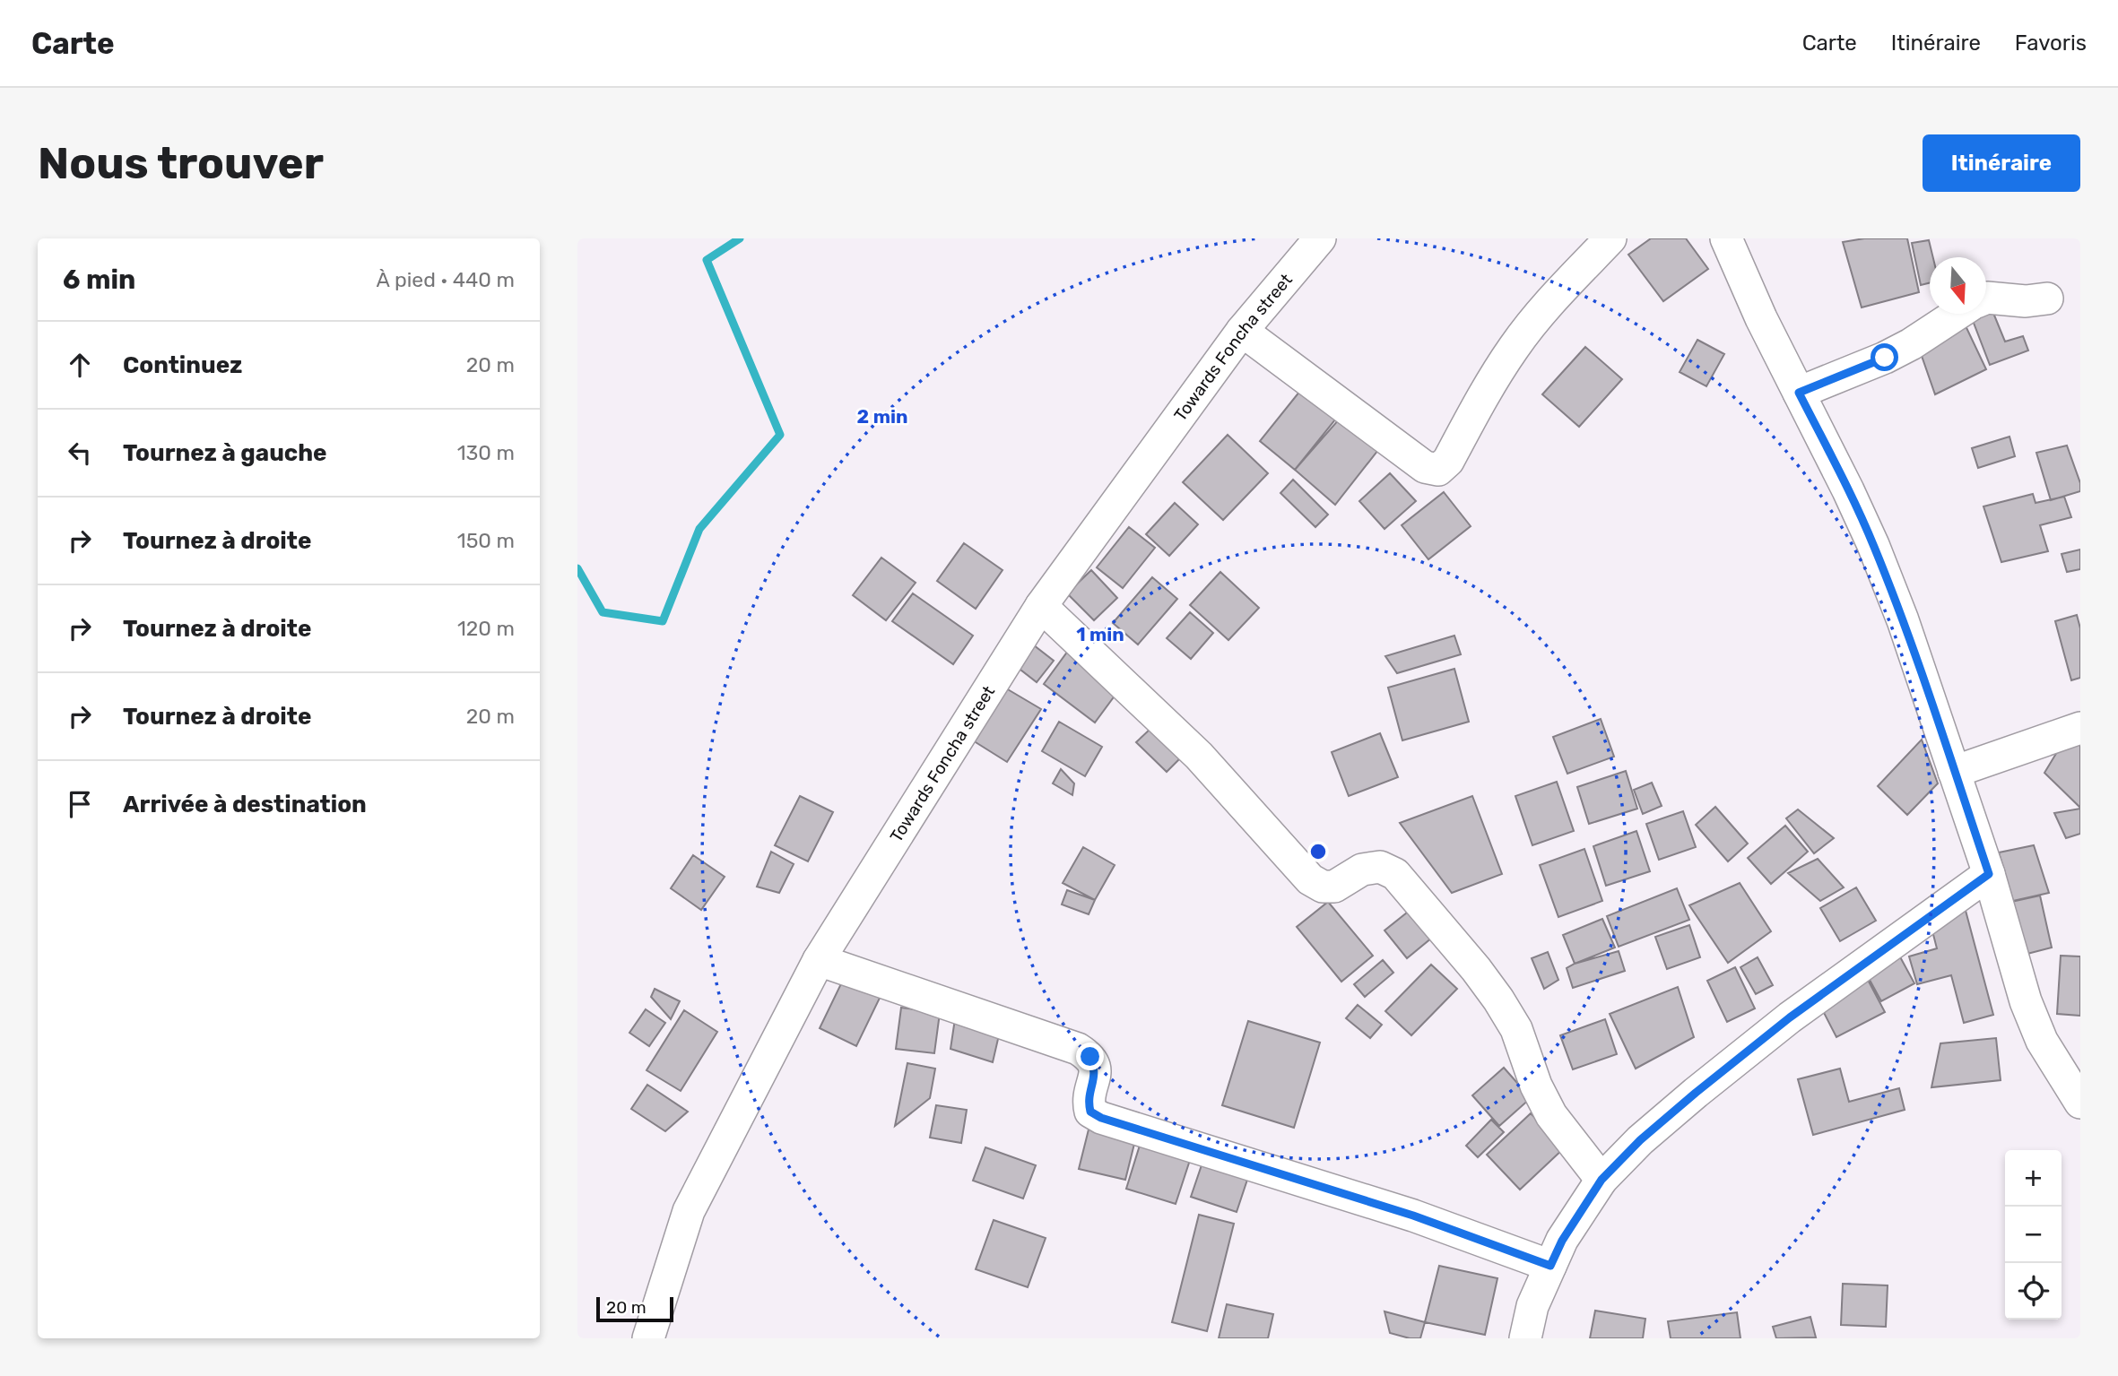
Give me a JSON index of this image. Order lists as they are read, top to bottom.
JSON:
{
  "streets": {
    "street": ["Towards Foncha street"]
  },
  "scale_bar": "20 m",
  "north": "bottom",
  "page": {
    "header": "Carte",
    "nav": ["Carte", "Itinéraire", "Favoris"],
    "buttons": "Itinéraire",
    "title": "Nous trouver",
    "heading": ["6 min", "À pied · 440 m"],
    "list": [
      ["Continuez", "20 m"],
      ["Tournez à gauche", "130 m"],
      ["Tournez à droite", "150 m"],
      ["Tournez à droite", "120 m"],
      ["Tournez à droite", "20 m"],
      "Arrivée à destination"
    ],
    "map_buttons": ["+", "−"],
    "scale": "20 m"
  },
  "rings": ["2 min", "1 min"]
}
